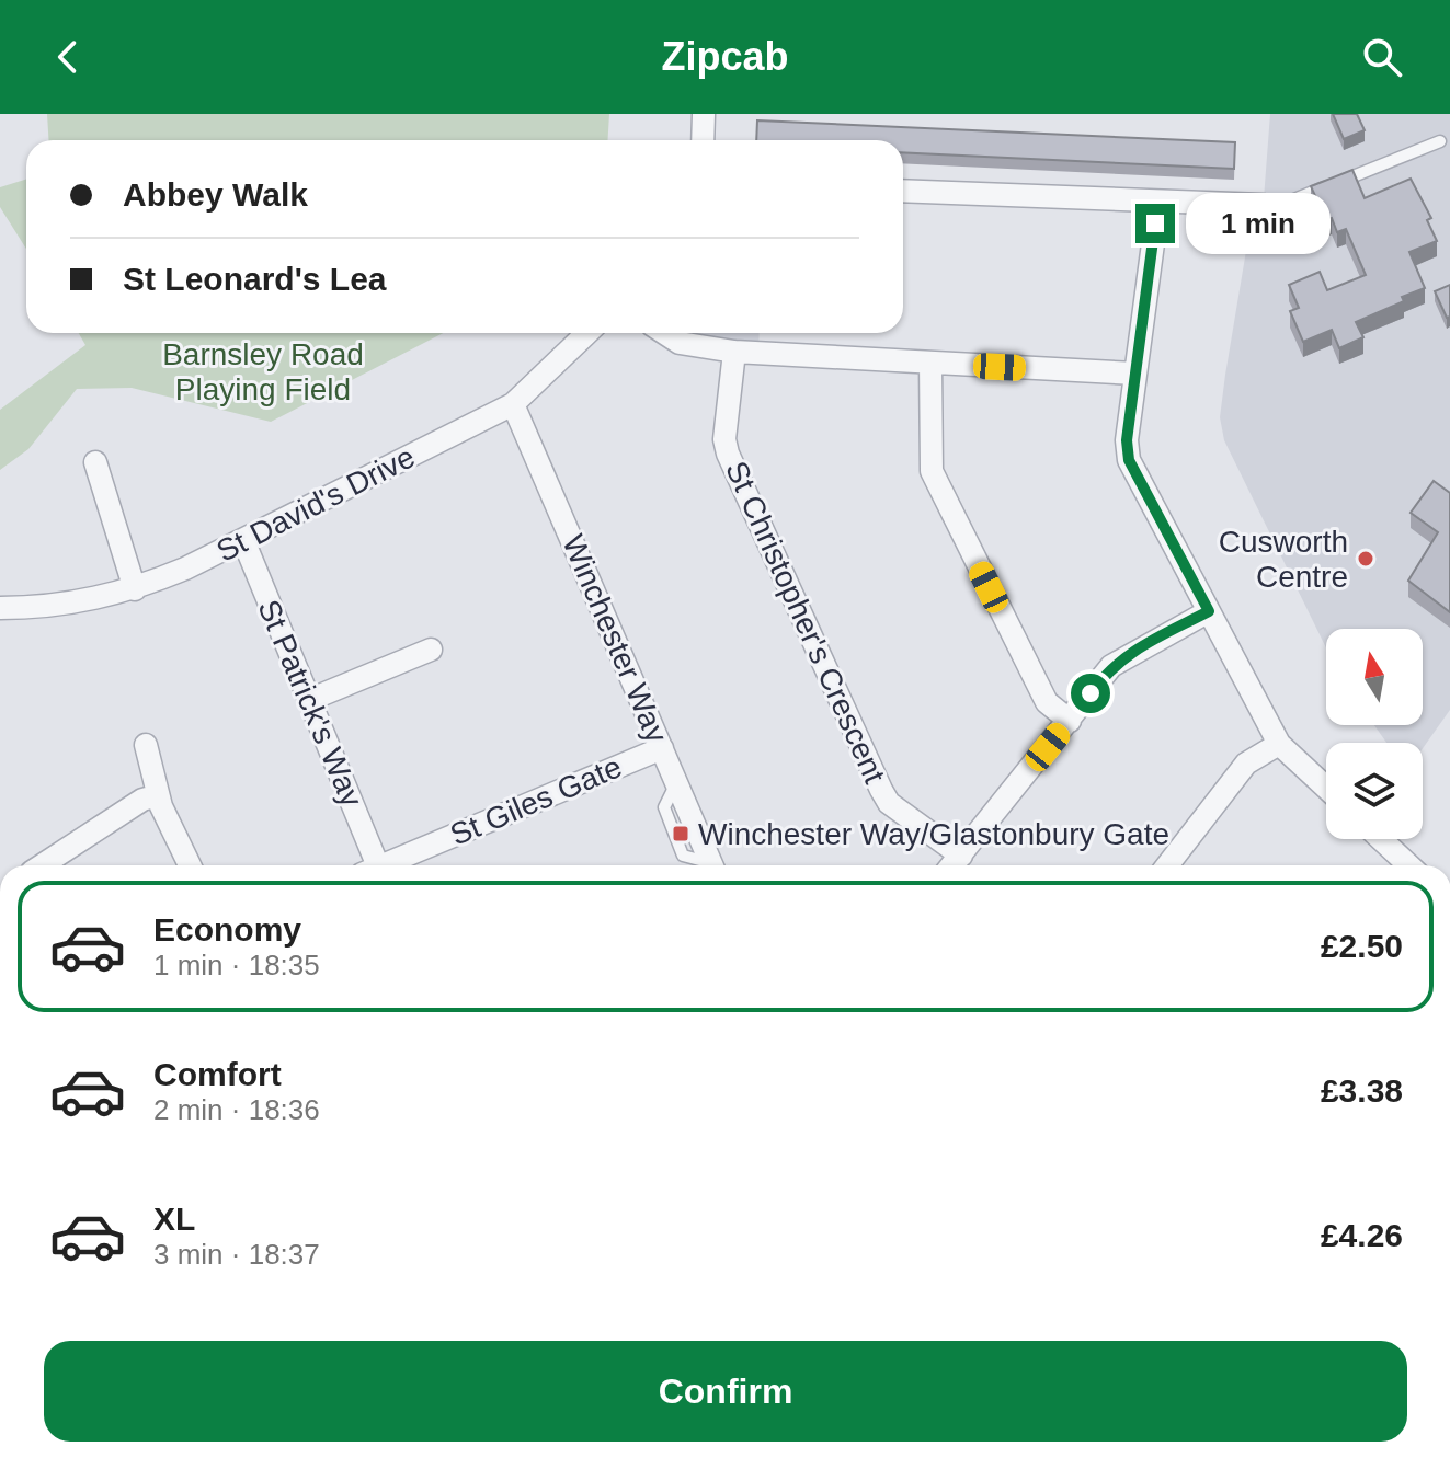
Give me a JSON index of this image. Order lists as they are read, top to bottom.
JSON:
{
  "streets": {
    "street": [
      "St David's Drive",
      "St Christopher's Crescent",
      "Winchester Way",
      "St Patrick's Way",
      "St Giles Gate"
    ]
  },
  "crossings": [
    ["St David's Drive", "Winchester Way"],
    ["St David's Drive", "St Patrick's Way"],
    ["Winchester Way", "St Giles Gate"]
  ],
  "parks": ["Barnsley Road Playing Field"],
  "places": {
    "other": ["Cusworth Centre"],
    "transit": ["Winchester Way/Glastonbury Gate"]
  },
  "north": "top",
  "page": {
    "header": "Zipcab",
    "banner": ["Abbey Walk", "St Leonard's Lea"],
    "bubble": "1 min",
    "list": [
      {
        "name": "Economy",
        "note": "1 min · 18:35",
        "value": "£2.50"
      },
      {
        "name": "Comfort",
        "note": "2 min · 18:36",
        "value": "£3.38"
      },
      {
        "name": "XL",
        "note": "3 min · 18:37",
        "value": "£4.26"
      }
    ],
    "buttons": "Confirm"
  }
}
